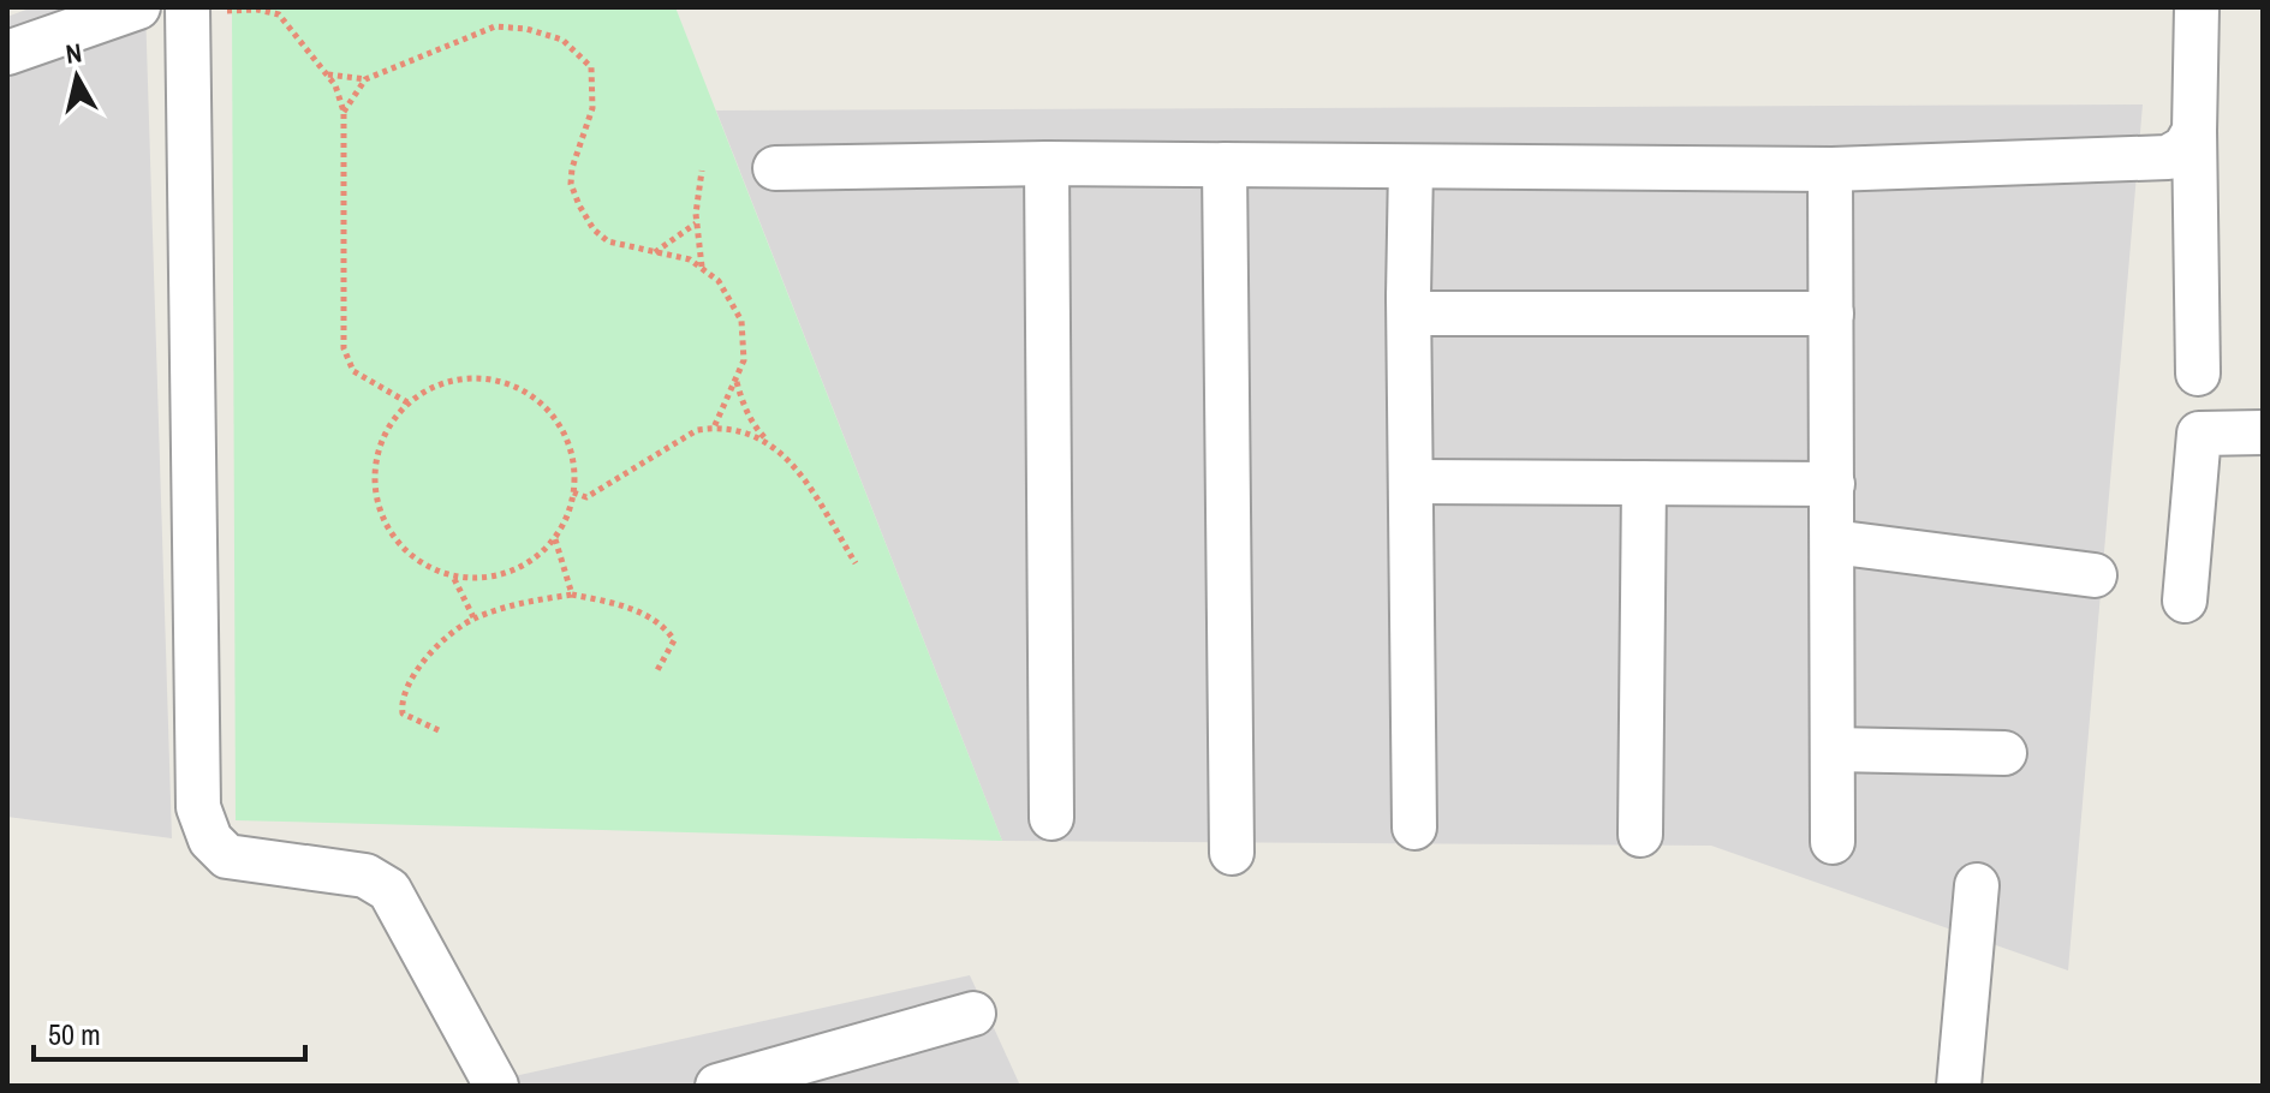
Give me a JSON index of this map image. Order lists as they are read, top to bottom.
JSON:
{
  "scale_bar": "50 m",
  "north": "top"
}
